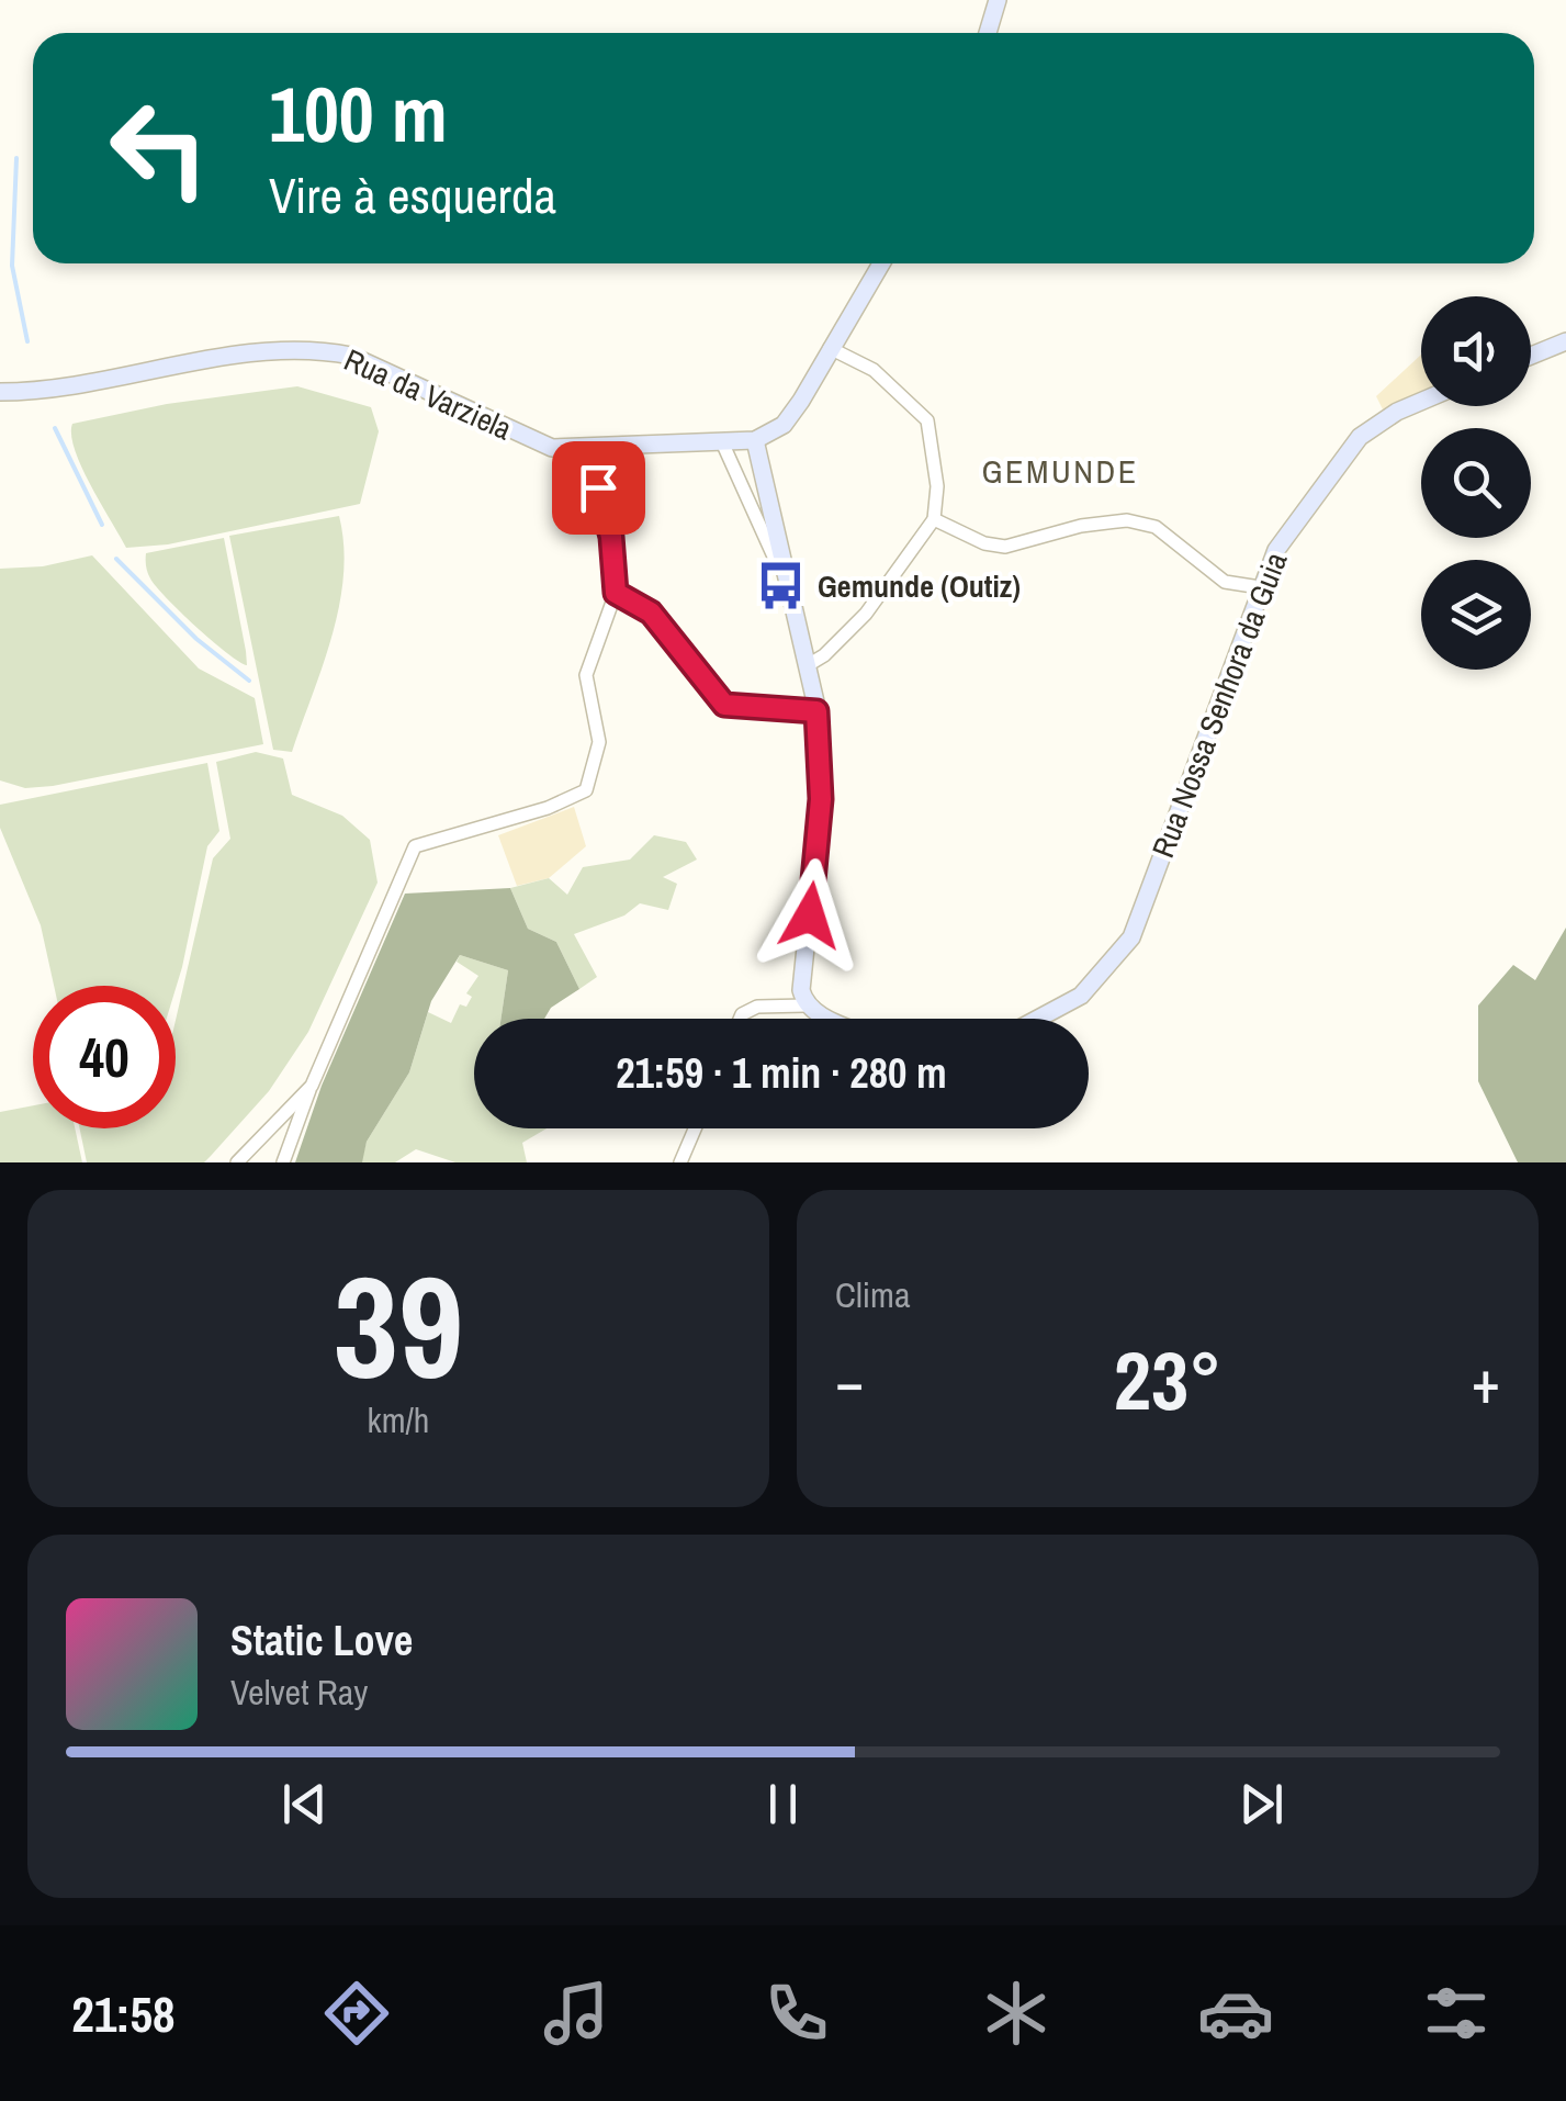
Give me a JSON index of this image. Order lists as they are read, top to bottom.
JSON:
{
  "streets": {
    "street": ["Rua da Varziela", "Rua Nossa Senhora da Guia"]
  },
  "districts": ["GEMUNDE"],
  "places": {
    "bus stop": ["Gemunde (Outiz)"]
  },
  "page": {
    "turn": ["100 m", "Vire à esquerda"],
    "limit": "40",
    "trip": "21:59 · 1 min · 280 m",
    "tile": [
      ["39", "km/h"],
      "Clima"
    ],
    "heat": ["−", "23°", "+"],
    "song": ["Static Love", "Velvet Ray"],
    "tabs": "21:58"
  }
}
